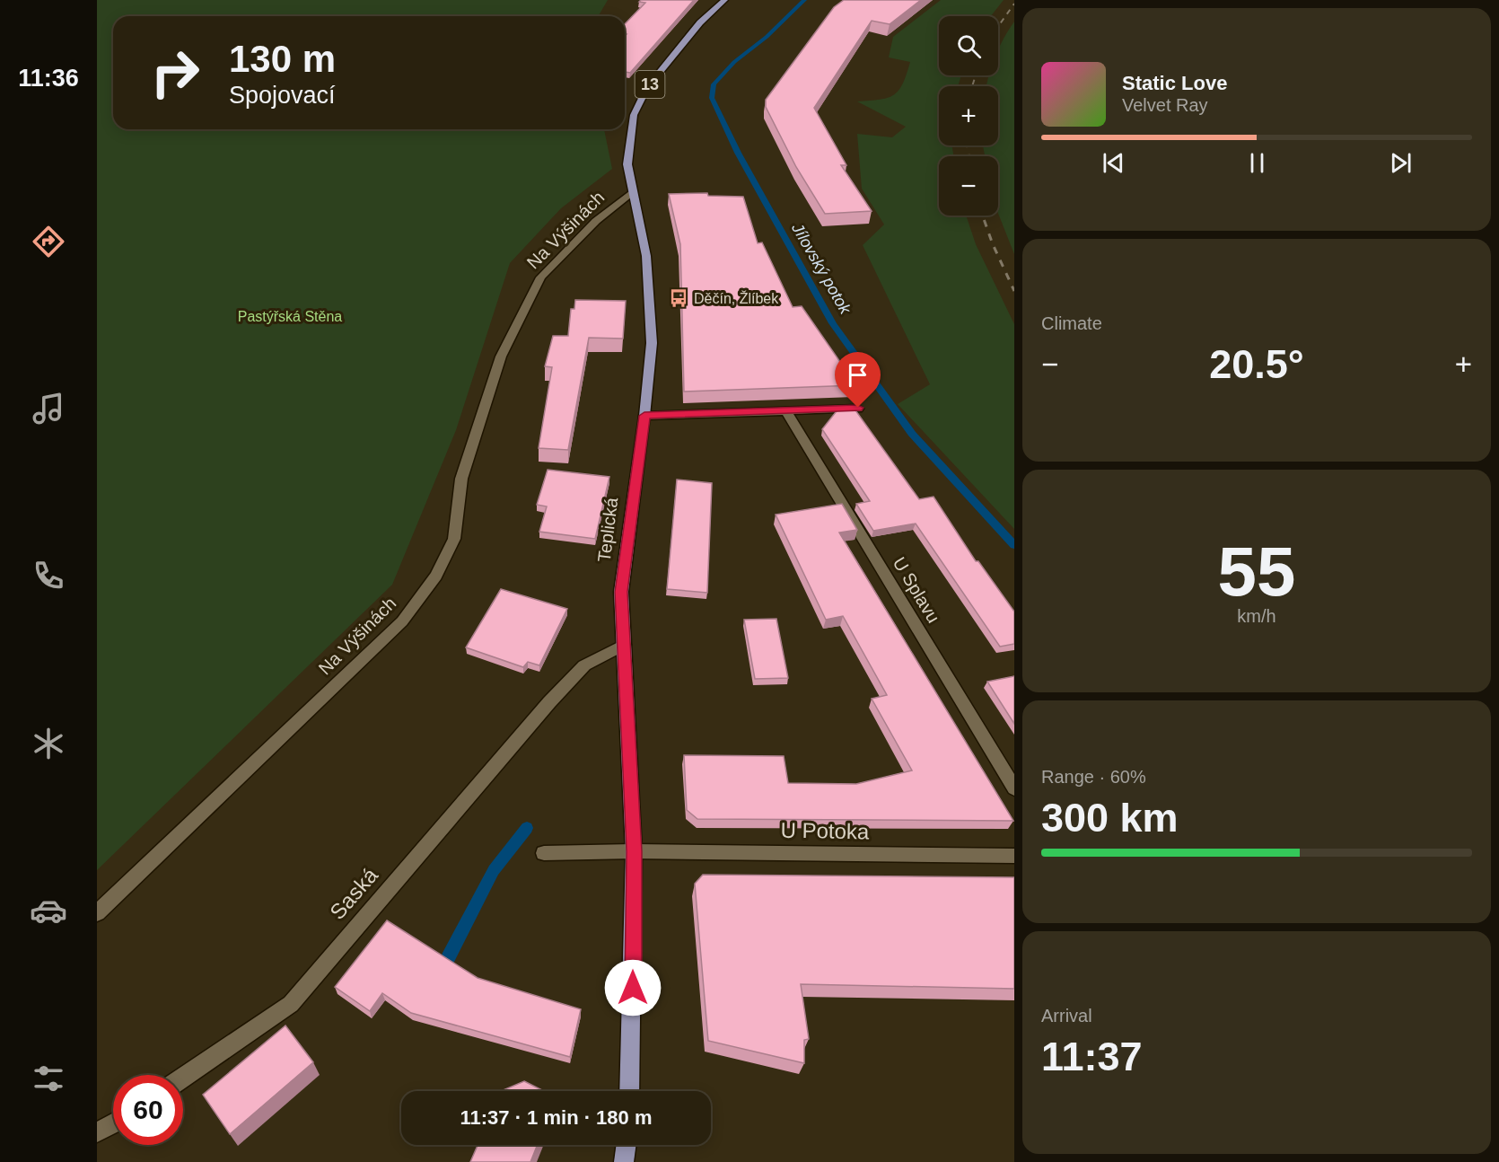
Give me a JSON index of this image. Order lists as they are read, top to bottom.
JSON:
{
  "streets": {
    "main road": ["13", "Teplická"],
    "street": [
      "Na Výšinách",
      "U Splavu",
      "U Potoka",
      "Saská"
    ]
  },
  "crossings": [
    ["Na Výšinách", "Teplická"],
    ["Teplická", "U Potoka"],
    ["Teplická", "Saská"]
  ],
  "water": ["Jílovský potok"],
  "parks": ["Pastýřská Stěna"],
  "places": {
    "bus stop": ["Děčín, Žlíbek"]
  },
  "page": {
    "tabs": "11:36",
    "map_buttons": ["+", "−"],
    "turn": ["130 m", "Spojovací"],
    "song": ["Static Love", "Velvet Ray"],
    "tile": [
      "Climate",
      ["55", "km/h"],
      ["Range · 60%", "300 km"],
      ["Arrival", "11:37"]
    ],
    "heat": ["−", "20.5°", "+"],
    "limit": "60",
    "trip": "11:37 · 1 min · 180 m"
  }
}
